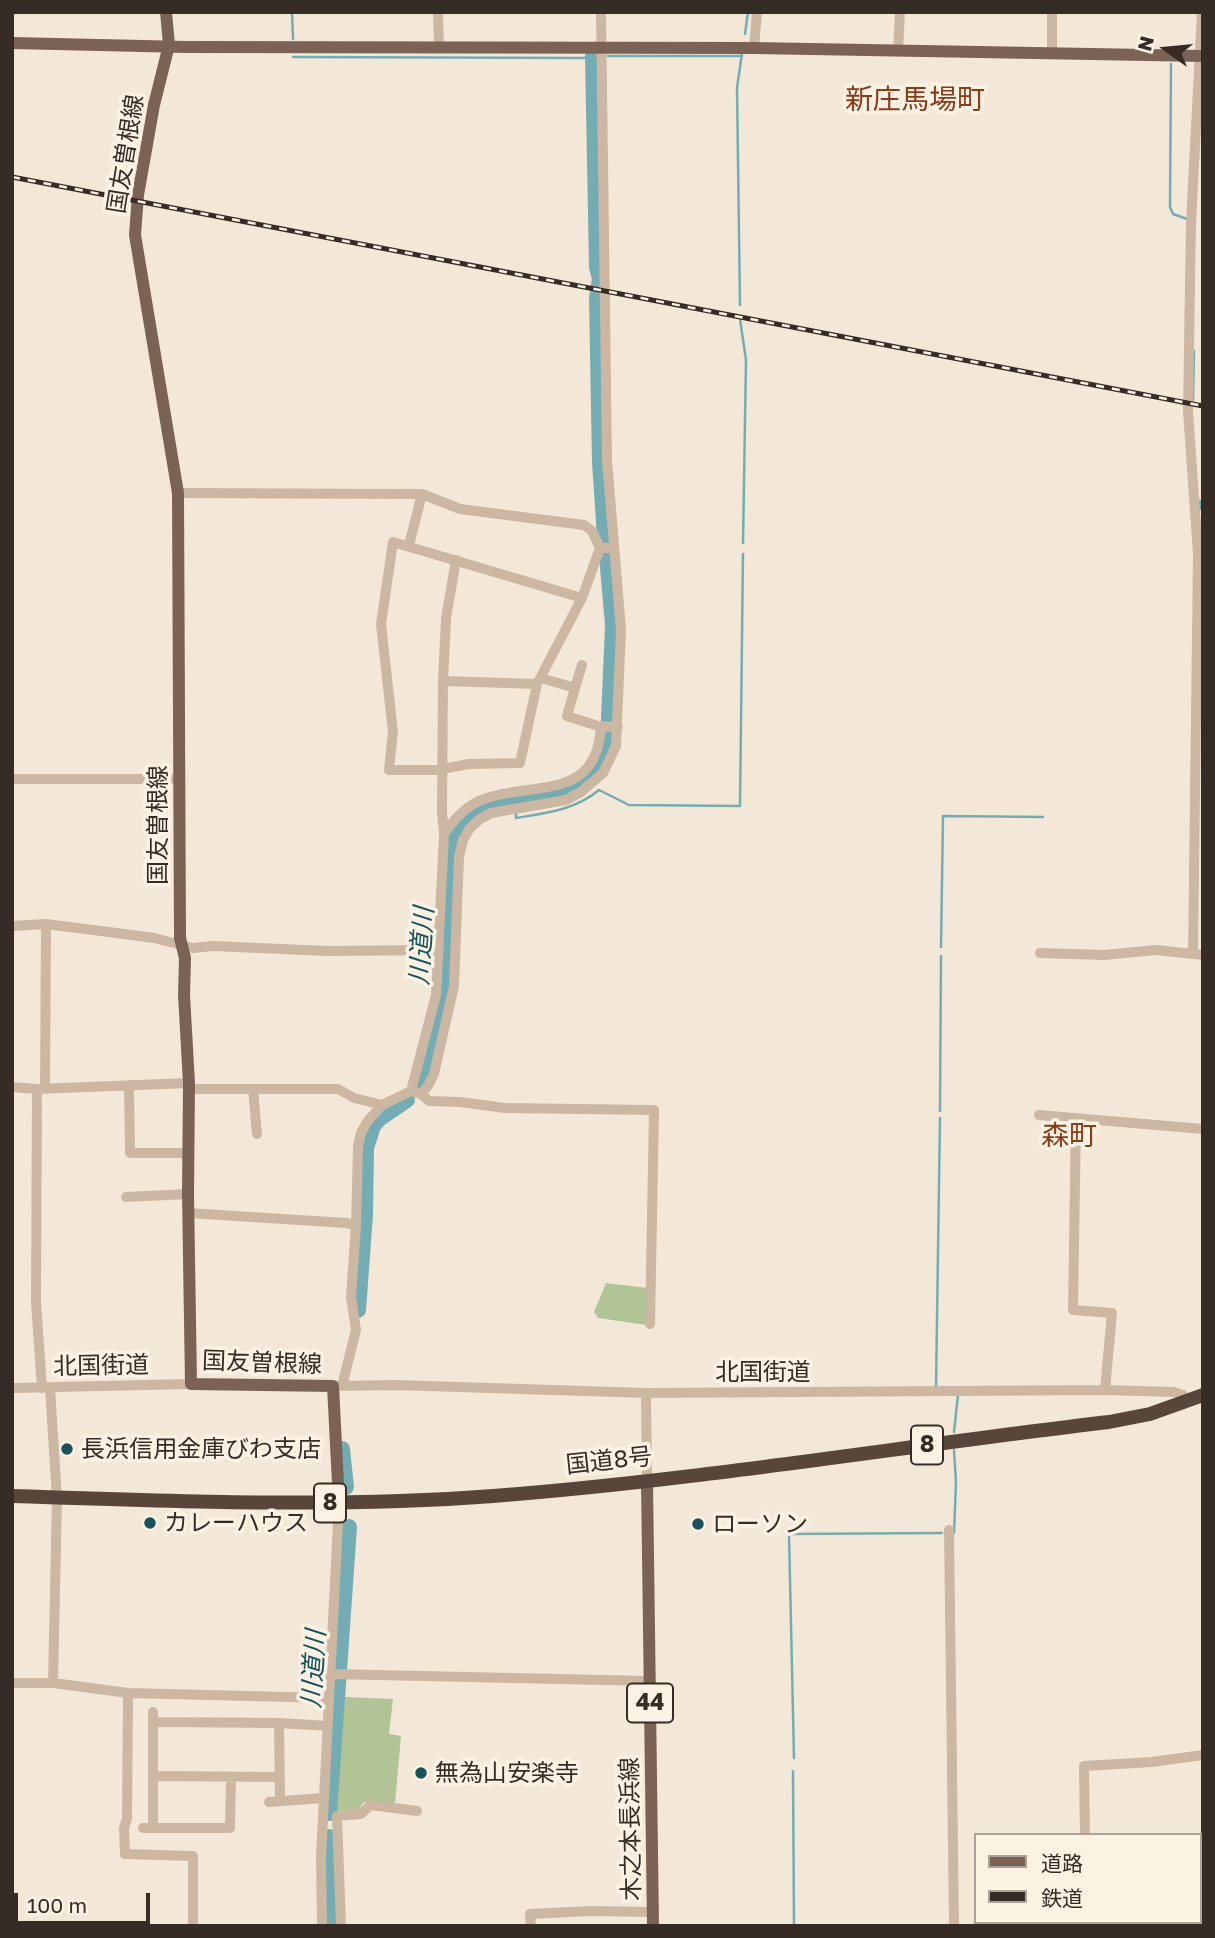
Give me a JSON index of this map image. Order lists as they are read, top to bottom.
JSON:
{
  "streets": {
    "highway": ["8", "国道8号"],
    "main road": ["国友曽根線", "44", "木之本長浜線"],
    "street": ["北国街道"]
  },
  "crossings": [
    ["国友曽根線", "北国街道"],
    ["国友曽根線", "国道8号"],
    ["北国街道", "国道8号"],
    ["国道8号", "木之本長浜線"]
  ],
  "districts": ["新庄馬場町", "森町"],
  "water": ["川道川"],
  "places": [
    "長浜信用金庫びわ支店",
    "カレーハウス",
    "ローソン",
    "無為山安楽寺"
  ],
  "legend": ["道路", "鉄道"],
  "scale_bar": "100 m",
  "north": "left"
}
